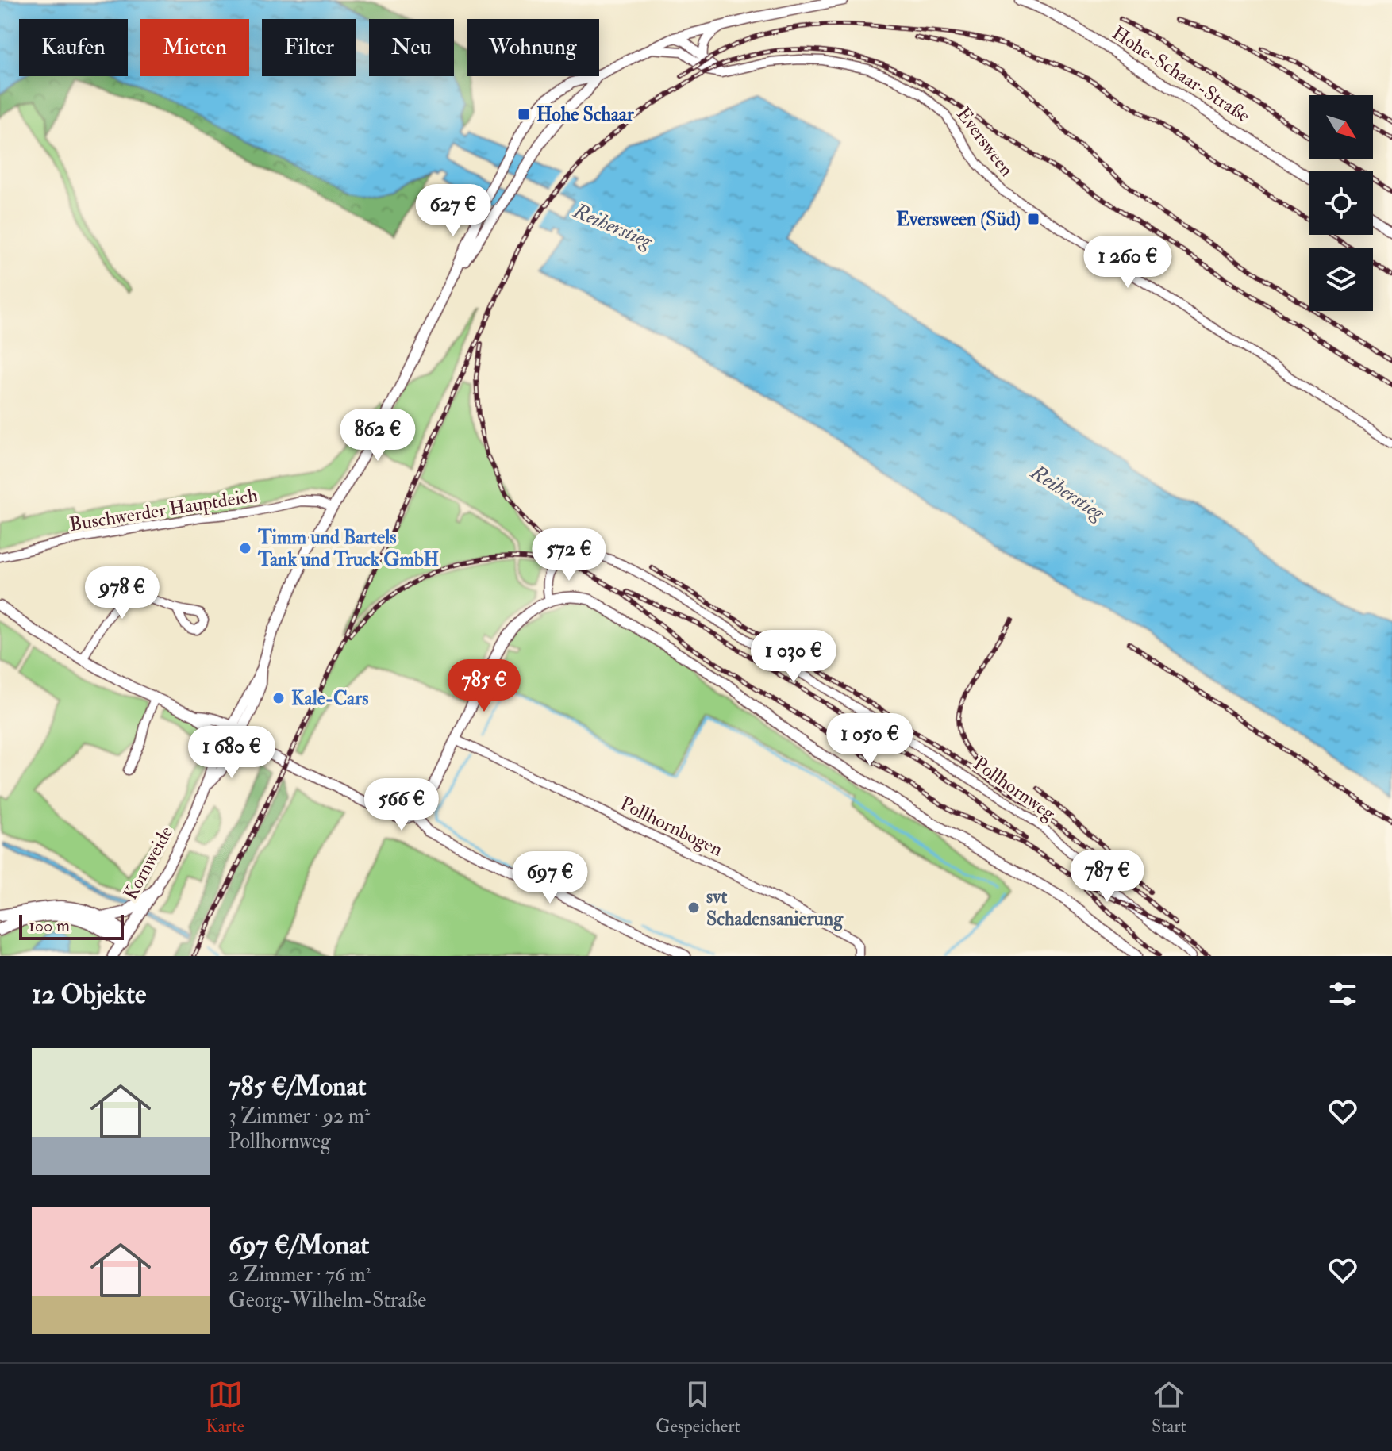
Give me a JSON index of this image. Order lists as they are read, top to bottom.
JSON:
{
  "streets": {
    "main road": ["Hohe-Schaar-Straße", "Kornweide"],
    "street": [
      "Eversween",
      "Buschwerder Hauptdeich",
      "Pollhornweg",
      "Pollhornbogen"
    ]
  },
  "water": ["Reiherstieg"],
  "places": {
    "transit": ["Hohe Schaar", "Eversween (Süd)"],
    "other": ["Timm und Bartels Tank und Truck GmbH", "Kale-Cars", "svt Schadensanierung"]
  },
  "scale_bar": "100 m",
  "north": "bottom right",
  "page": {
    "chip": [
      "Kaufen",
      "Mieten",
      "Filter",
      "Neu",
      "Wohnung"
    ],
    "price": [
      "627 €",
      "1 260 €",
      "862 €",
      "572 €",
      "978 €",
      "1 030 €",
      "785 €",
      "1 050 €",
      "1 680 €",
      "566 €",
      "787 €",
      "697 €"
    ],
    "scale": "100 m",
    "heading": "12 Objekte",
    "list": [
      {
        "name": "785 €/Monat",
        "note": "3 Zimmer · 92 m² · Pollhornweg"
      },
      {
        "name": "697 €/Monat",
        "note": "2 Zimmer · 76 m² · Georg-Wilhelm-Straße"
      }
    ],
    "tabs": ["Karte", "Gespeichert", "Start"]
  }
}
